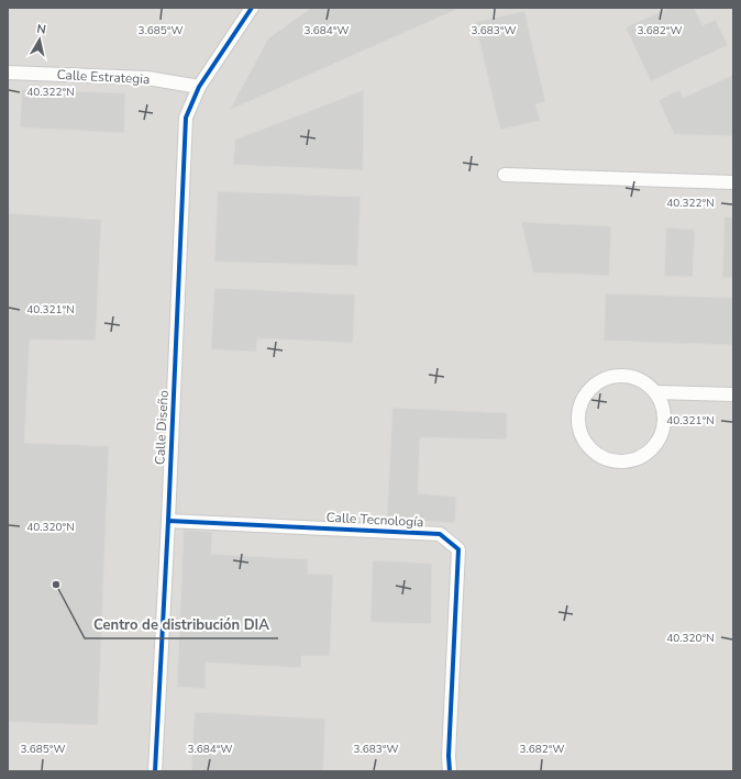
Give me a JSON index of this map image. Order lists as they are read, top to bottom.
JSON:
{
  "streets": {
    "street": ["Calle Estrategia", "Calle Diseño", "Calle Tecnología"]
  },
  "crossings": [
    ["Calle Estrategia", "Calle Diseño"],
    ["Calle Diseño", "Calle Tecnología"]
  ],
  "places": ["Centro de distribución DIA"],
  "north": "top",
  "coordinates": [
    "3.685°W",
    "3.684°W",
    "3.683°W",
    "3.682°W",
    "40.322°N",
    "40.321°N",
    "40.320°N"
  ]
}
